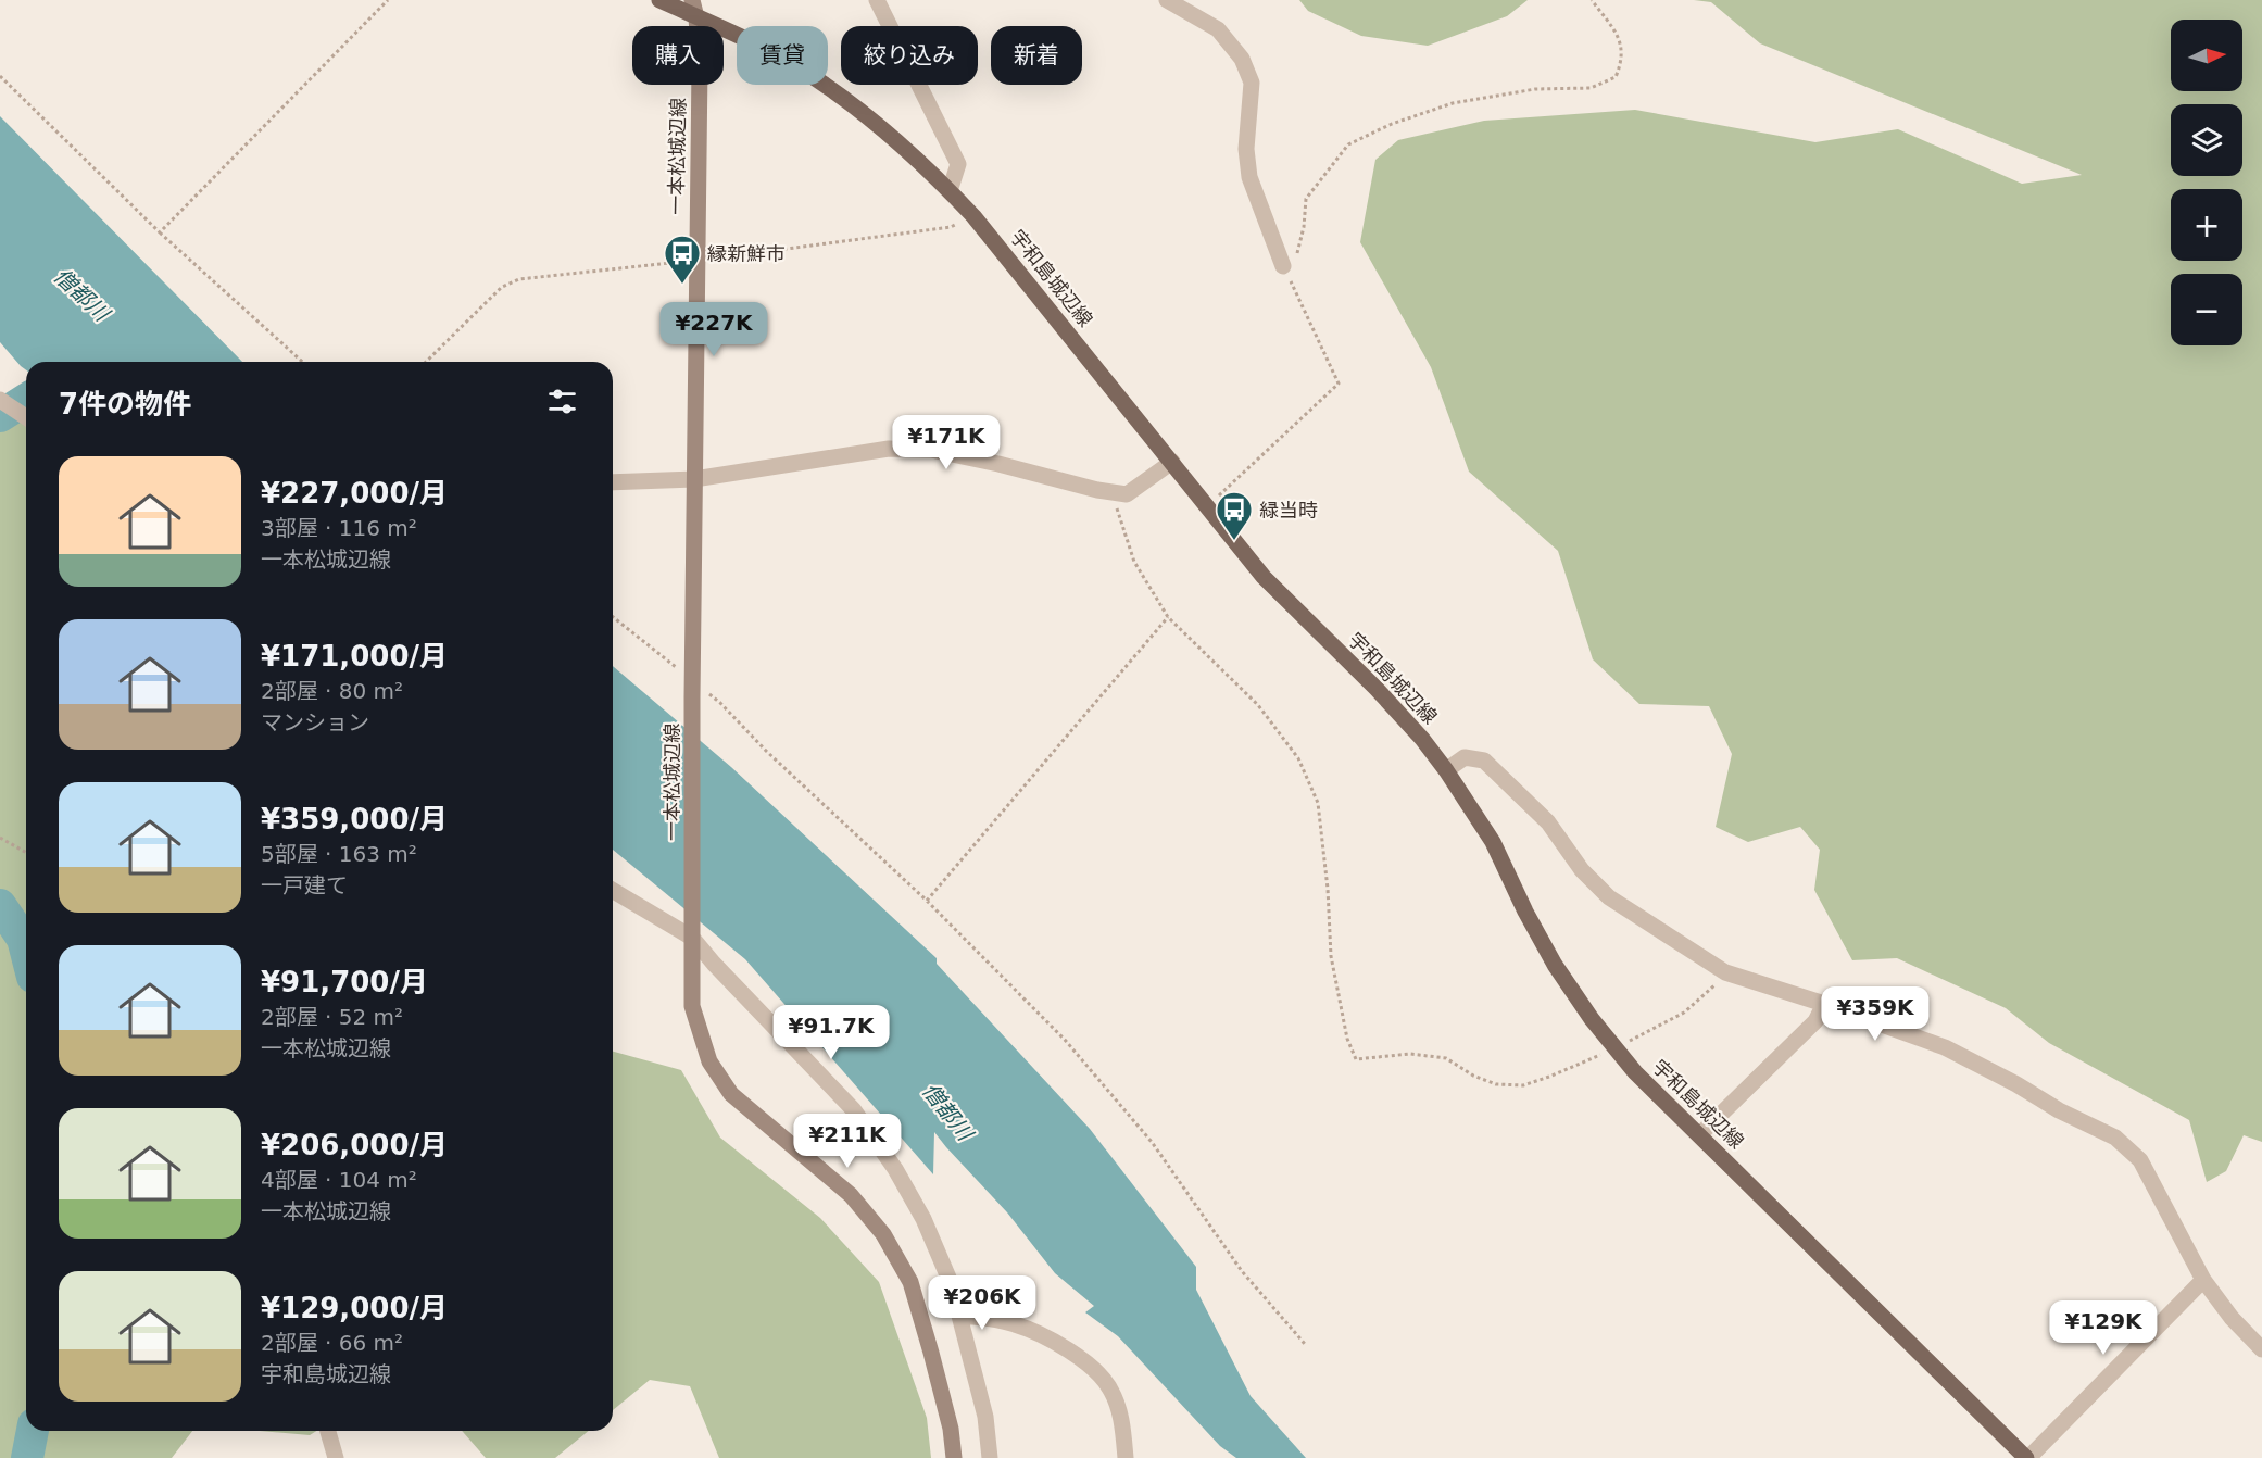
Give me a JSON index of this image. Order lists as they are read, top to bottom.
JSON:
{
  "streets": {
    "main road": ["一本松城辺線", "宇和島城辺線"]
  },
  "crossings": [
    ["一本松城辺線", "宇和島城辺線"]
  ],
  "water": ["僧都川"],
  "places": {
    "bus stop": ["縁新鮮市", "緑当時"]
  },
  "north": "right",
  "page": {
    "map_buttons": ["+", "−"],
    "chip": [
      "購入",
      "賃貸",
      "絞り込み",
      "新着"
    ],
    "price": [
      "¥227K",
      "¥171K",
      "¥359K",
      "¥91.7K",
      "¥211K",
      "¥206K",
      "¥129K"
    ],
    "heading": "7件の物件",
    "list": [
      {
        "name": "¥227,000/月",
        "note": "3部屋 · 116 m² · 一本松城辺線"
      },
      {
        "name": "¥171,000/月",
        "note": "2部屋 · 80 m² · マンション"
      },
      {
        "name": "¥359,000/月",
        "note": "5部屋 · 163 m² · 一戸建て"
      },
      {
        "name": "¥91,700/月",
        "note": "2部屋 · 52 m² · 一本松城辺線"
      },
      {
        "name": "¥206,000/月",
        "note": "4部屋 · 104 m² · 一本松城辺線"
      },
      {
        "name": "¥129,000/月",
        "note": "2部屋 · 66 m² · 宇和島城辺線"
      }
    ]
  }
}
